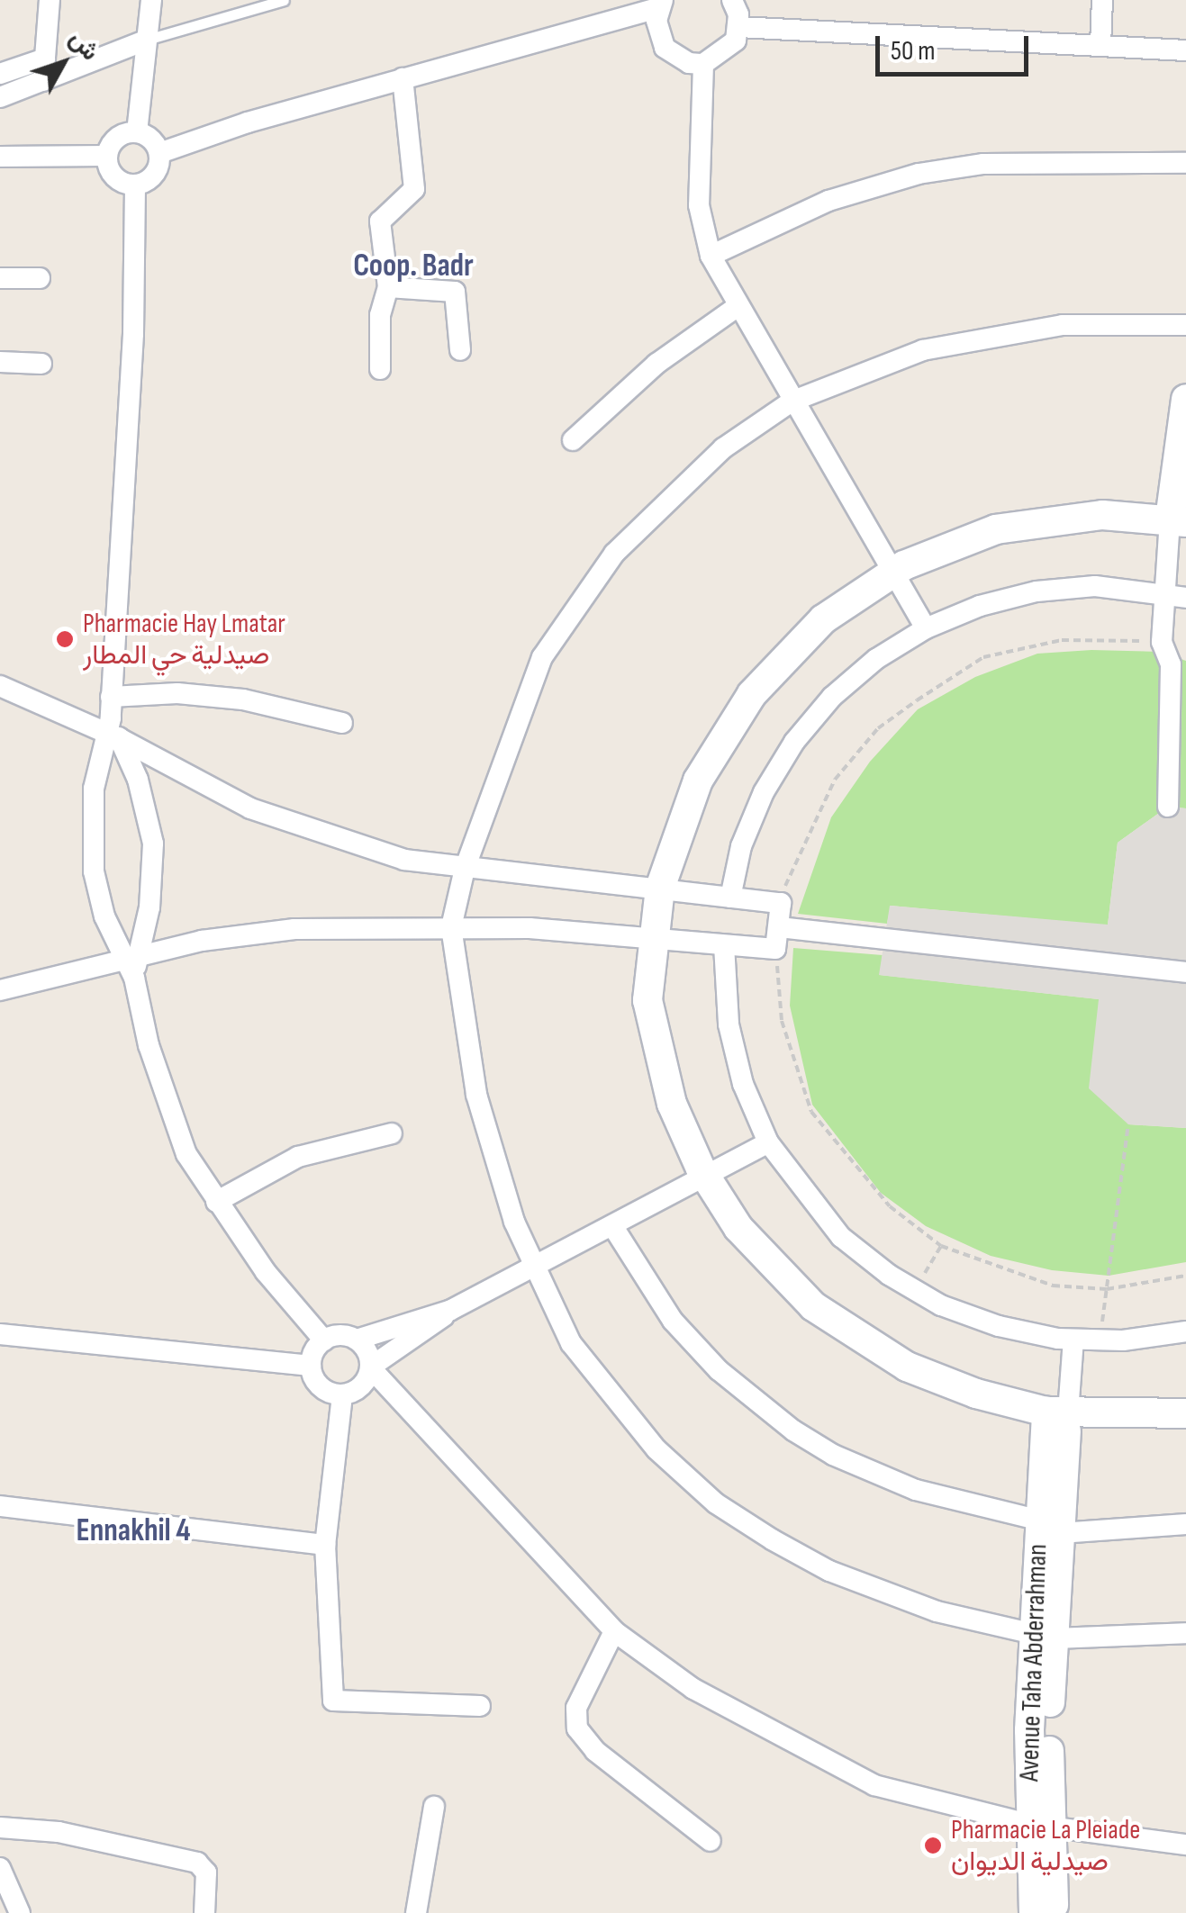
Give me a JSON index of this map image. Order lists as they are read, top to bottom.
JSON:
{
  "streets": {
    "street": ["Avenue Taha Abderrahman"]
  },
  "districts": ["Coop. Badr", "Ennakhil 4"],
  "places": ["Pharmacie Hay Lmatar صيدلية حي المطار", "Pharmacie La Pleiade صيدلية الديوان"],
  "scale_bar": "50 m",
  "north": "top right"
}
